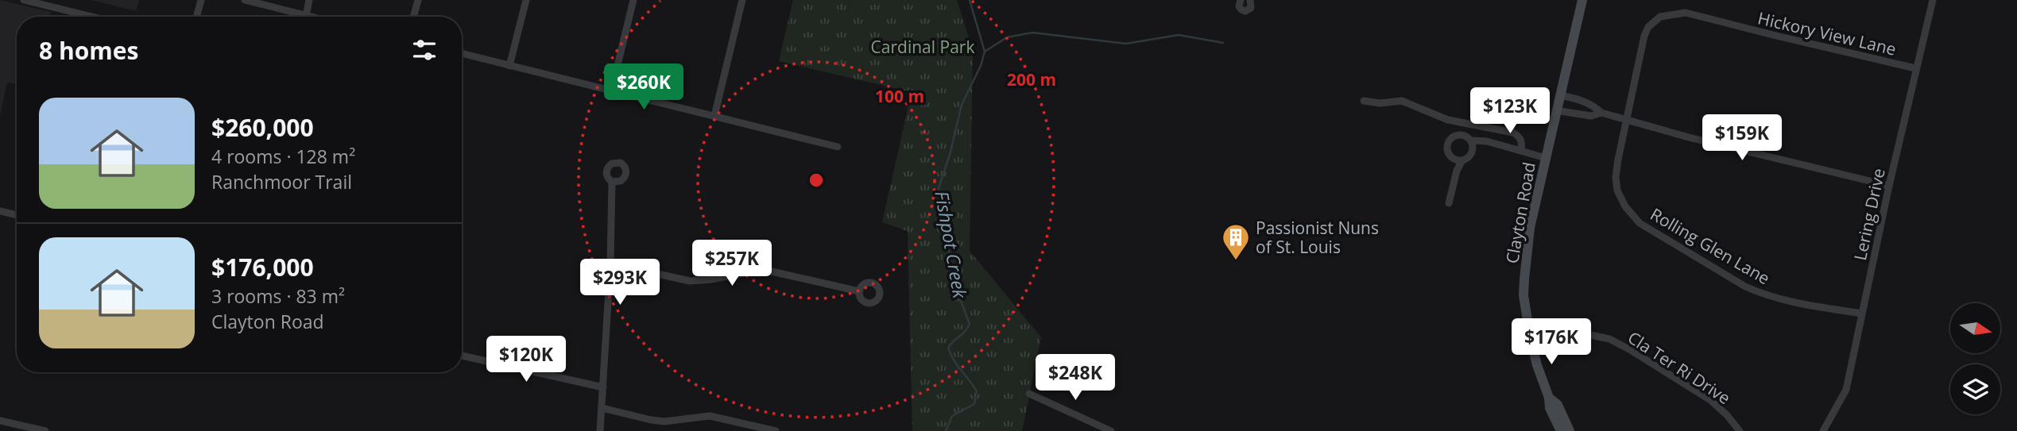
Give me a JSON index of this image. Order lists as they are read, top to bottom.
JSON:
{
  "streets": {
    "main road": ["Clayton Road"],
    "street": [
      "Hickory View Lane",
      "Lering Drive",
      "Rolling Glen Lane",
      "Cla Ter Ri Drive"
    ]
  },
  "crossings": [
    ["Hickory View Lane", "Lering Drive"],
    ["Hickory View Lane", "Rolling Glen Lane"],
    ["Clayton Road", "Cla Ter Ri Drive"],
    ["Lering Drive", "Rolling Glen Lane"]
  ],
  "water": ["Fishpot Creek"],
  "parks": ["Cardinal Park"],
  "places": {
    "building": ["Passionist Nuns of St. Louis"]
  },
  "north": "right",
  "page": {
    "heading": "8 homes",
    "price": [
      "$260K",
      "$123K",
      "$159K",
      "$257K",
      "$293K",
      "$176K",
      "$120K",
      "$248K"
    ],
    "list": [
      {
        "name": "$260,000",
        "note": "4 rooms · 128 m² · Ranchmoor Trail"
      },
      {
        "name": "$176,000",
        "note": "3 rooms · 83 m² · Clayton Road"
      }
    ]
  },
  "rings": ["200 m", "100 m"]
}
